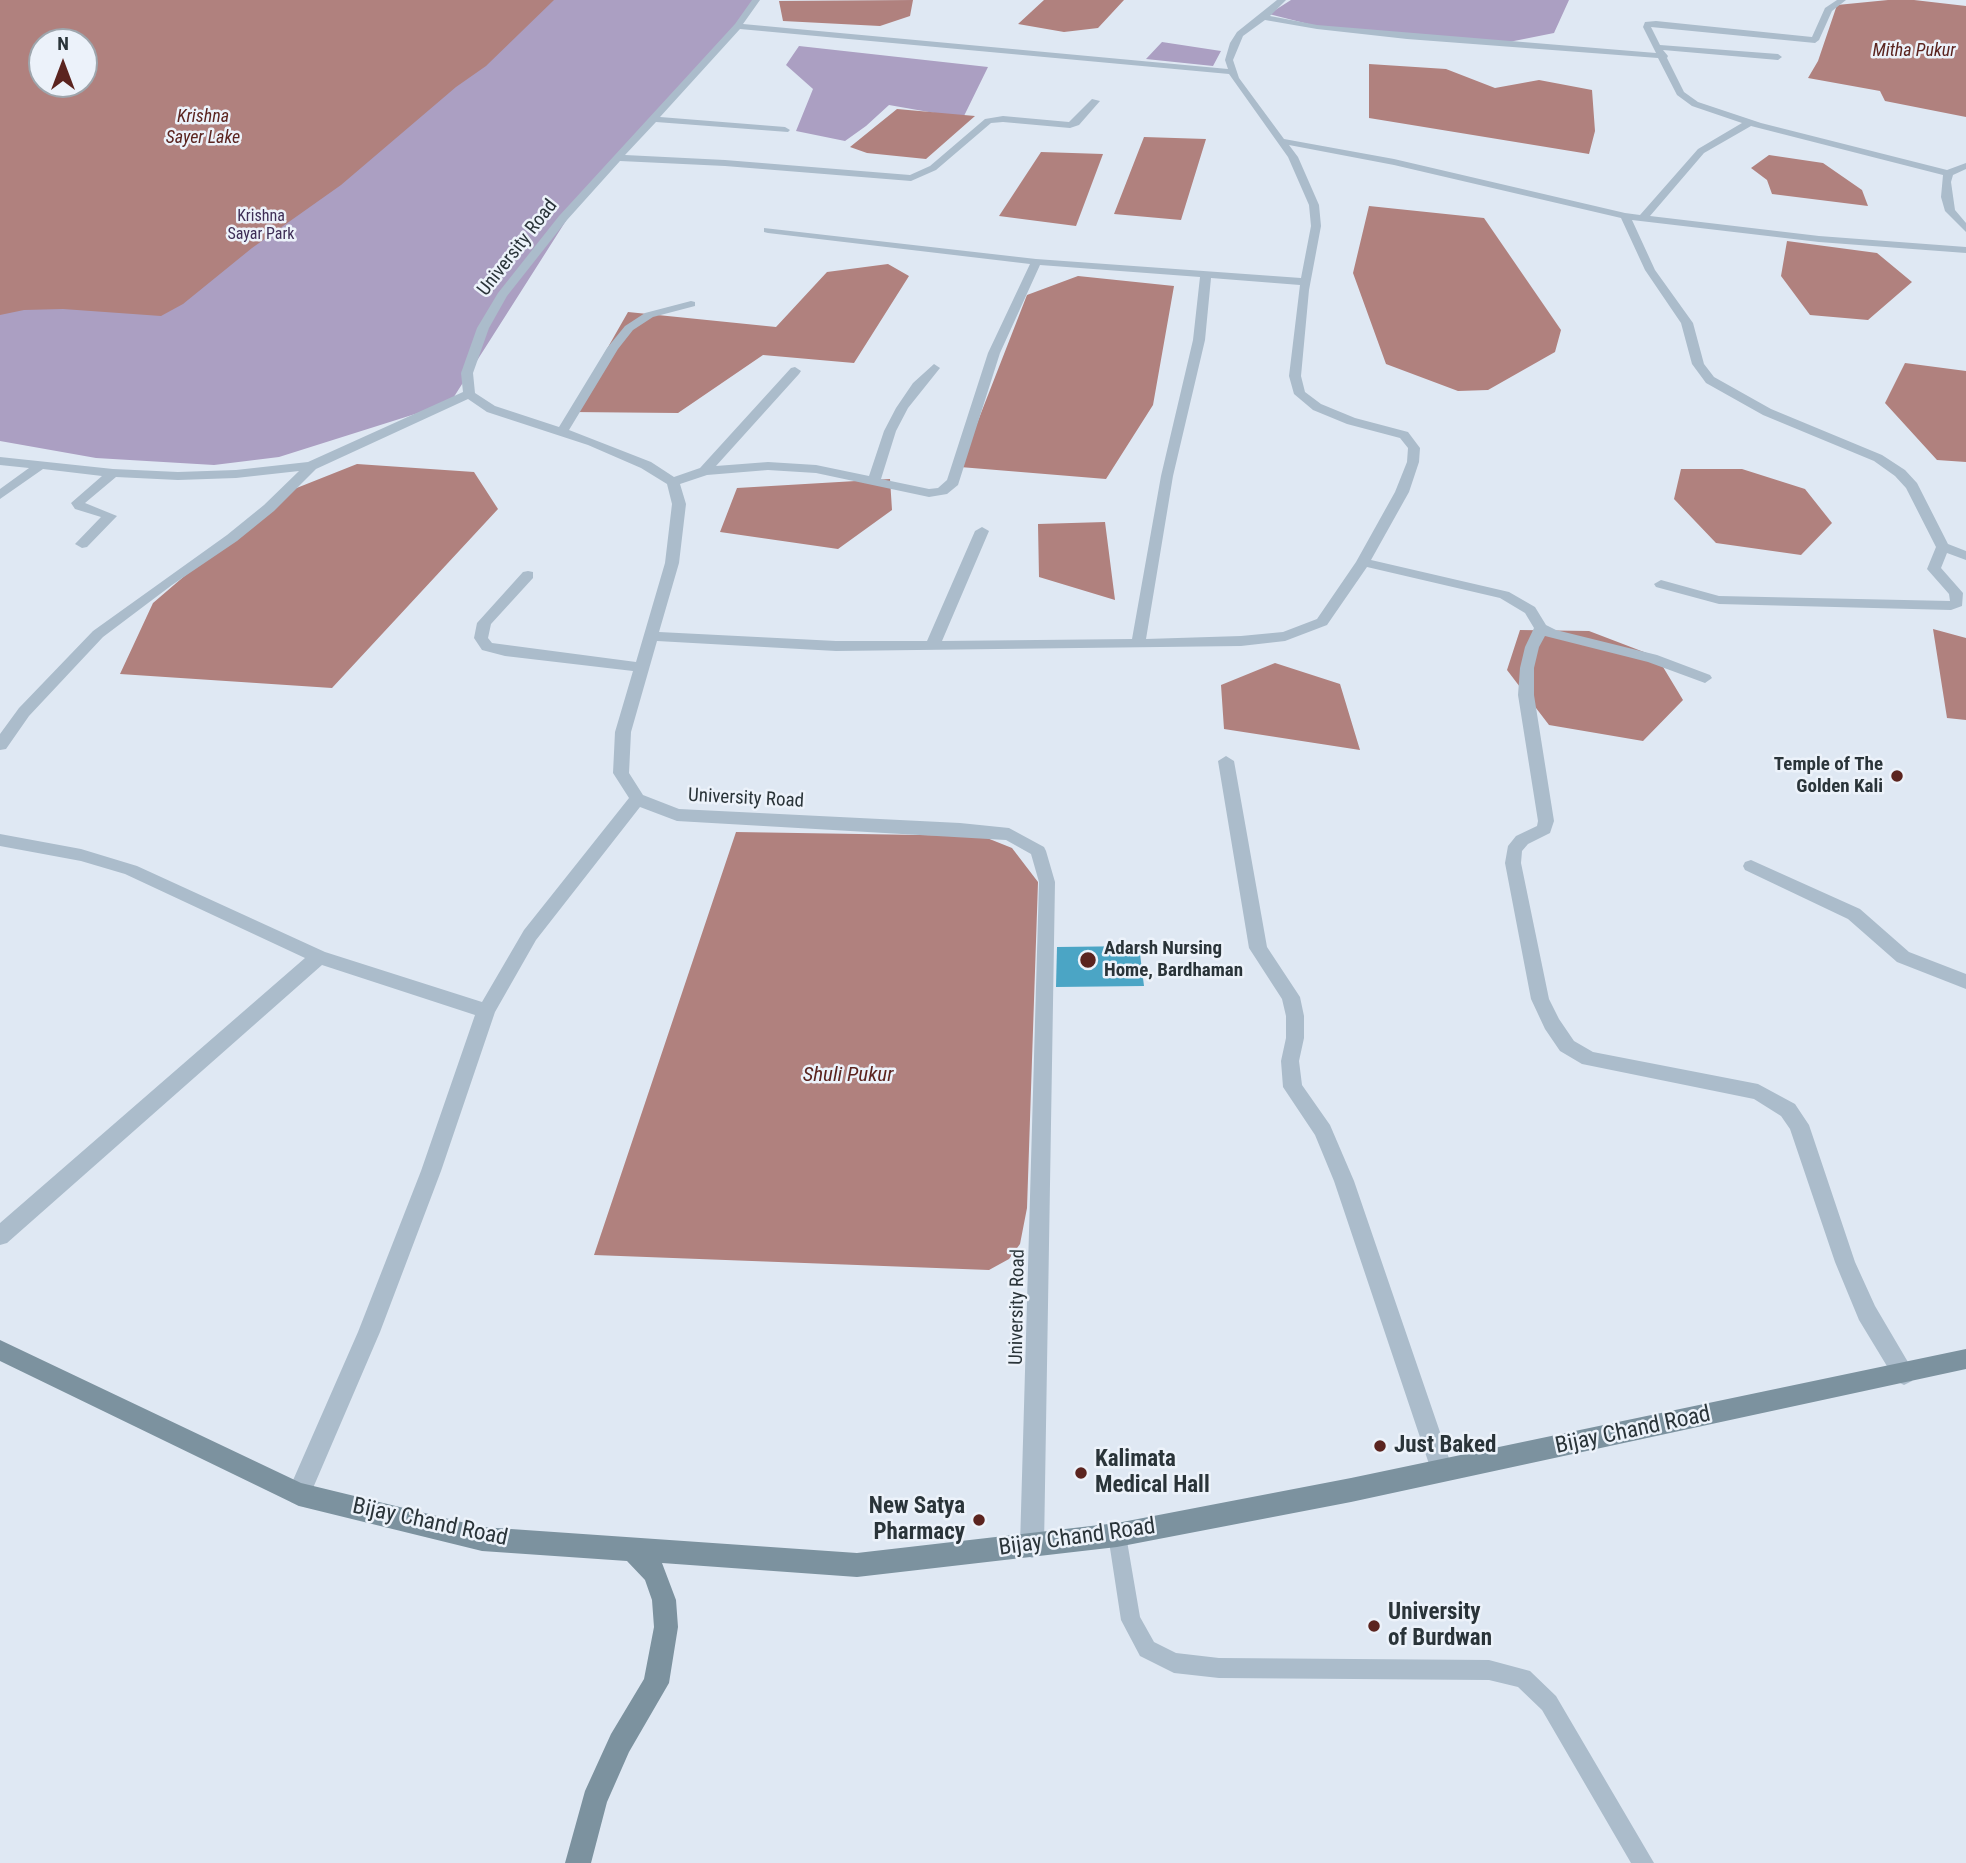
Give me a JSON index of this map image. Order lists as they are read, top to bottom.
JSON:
{
  "streets": {
    "main road": ["Bijay Chand Road"],
    "street": ["University Road"]
  },
  "crossings": [
    ["University Road", "Bijay Chand Road"]
  ],
  "water": ["Mitha Pukur", "Krishna Sayer Lake", "Shuli Pukur"],
  "parks": ["Krishna Sayar Park"],
  "places": [
    "Temple of The Golden Kali",
    "Adarsh Nursing Home, Bardhaman",
    "Just Baked",
    "Kalimata Medical Hall",
    "New Satya Pharmacy",
    "University of Burdwan"
  ],
  "north": "top"
}
